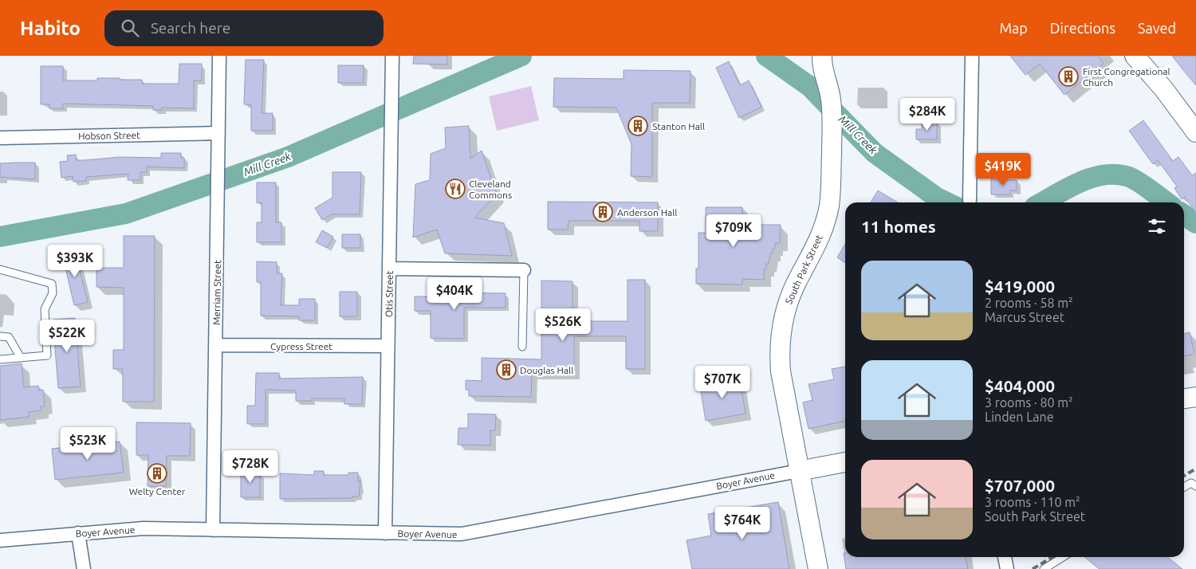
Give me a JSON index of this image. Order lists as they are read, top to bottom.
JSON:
{
  "streets": {
    "street": [
      "Hobson Street",
      "South Park Street",
      "Merriam Street",
      "Otis Street",
      "Cypress Street",
      "Boyer Avenue"
    ]
  },
  "crossings": [
    ["Hobson Street", "Merriam Street"],
    ["South Park Street", "Boyer Avenue"],
    ["Merriam Street", "Cypress Street"],
    ["Merriam Street", "Boyer Avenue"],
    ["Otis Street", "Cypress Street"],
    ["Otis Street", "Boyer Avenue"]
  ],
  "water": ["Mill Creek"],
  "places": {
    "building": [
      "First Congregational Church",
      "Stanton Hall",
      "Anderson Hall",
      "Douglas Hall",
      "Welty Center"
    ],
    "restaurant": ["Cleveland Commons"]
  },
  "page": {
    "header": "Habito",
    "search": "Search here",
    "nav": ["Map", "Directions", "Saved"],
    "price": [
      "$284K",
      "$419K",
      "$709K",
      "$393K",
      "$404K",
      "$526K",
      "$522K",
      "$707K",
      "$523K",
      "$728K",
      "$764K"
    ],
    "heading": "11 homes",
    "list": [
      {
        "name": "$419,000",
        "note": "2 rooms · 58 m² · Marcus Street"
      },
      {
        "name": "$404,000",
        "note": "3 rooms · 80 m² · Linden Lane"
      },
      {
        "name": "$707,000",
        "note": "3 rooms · 110 m² · South Park Street"
      }
    ]
  }
}
